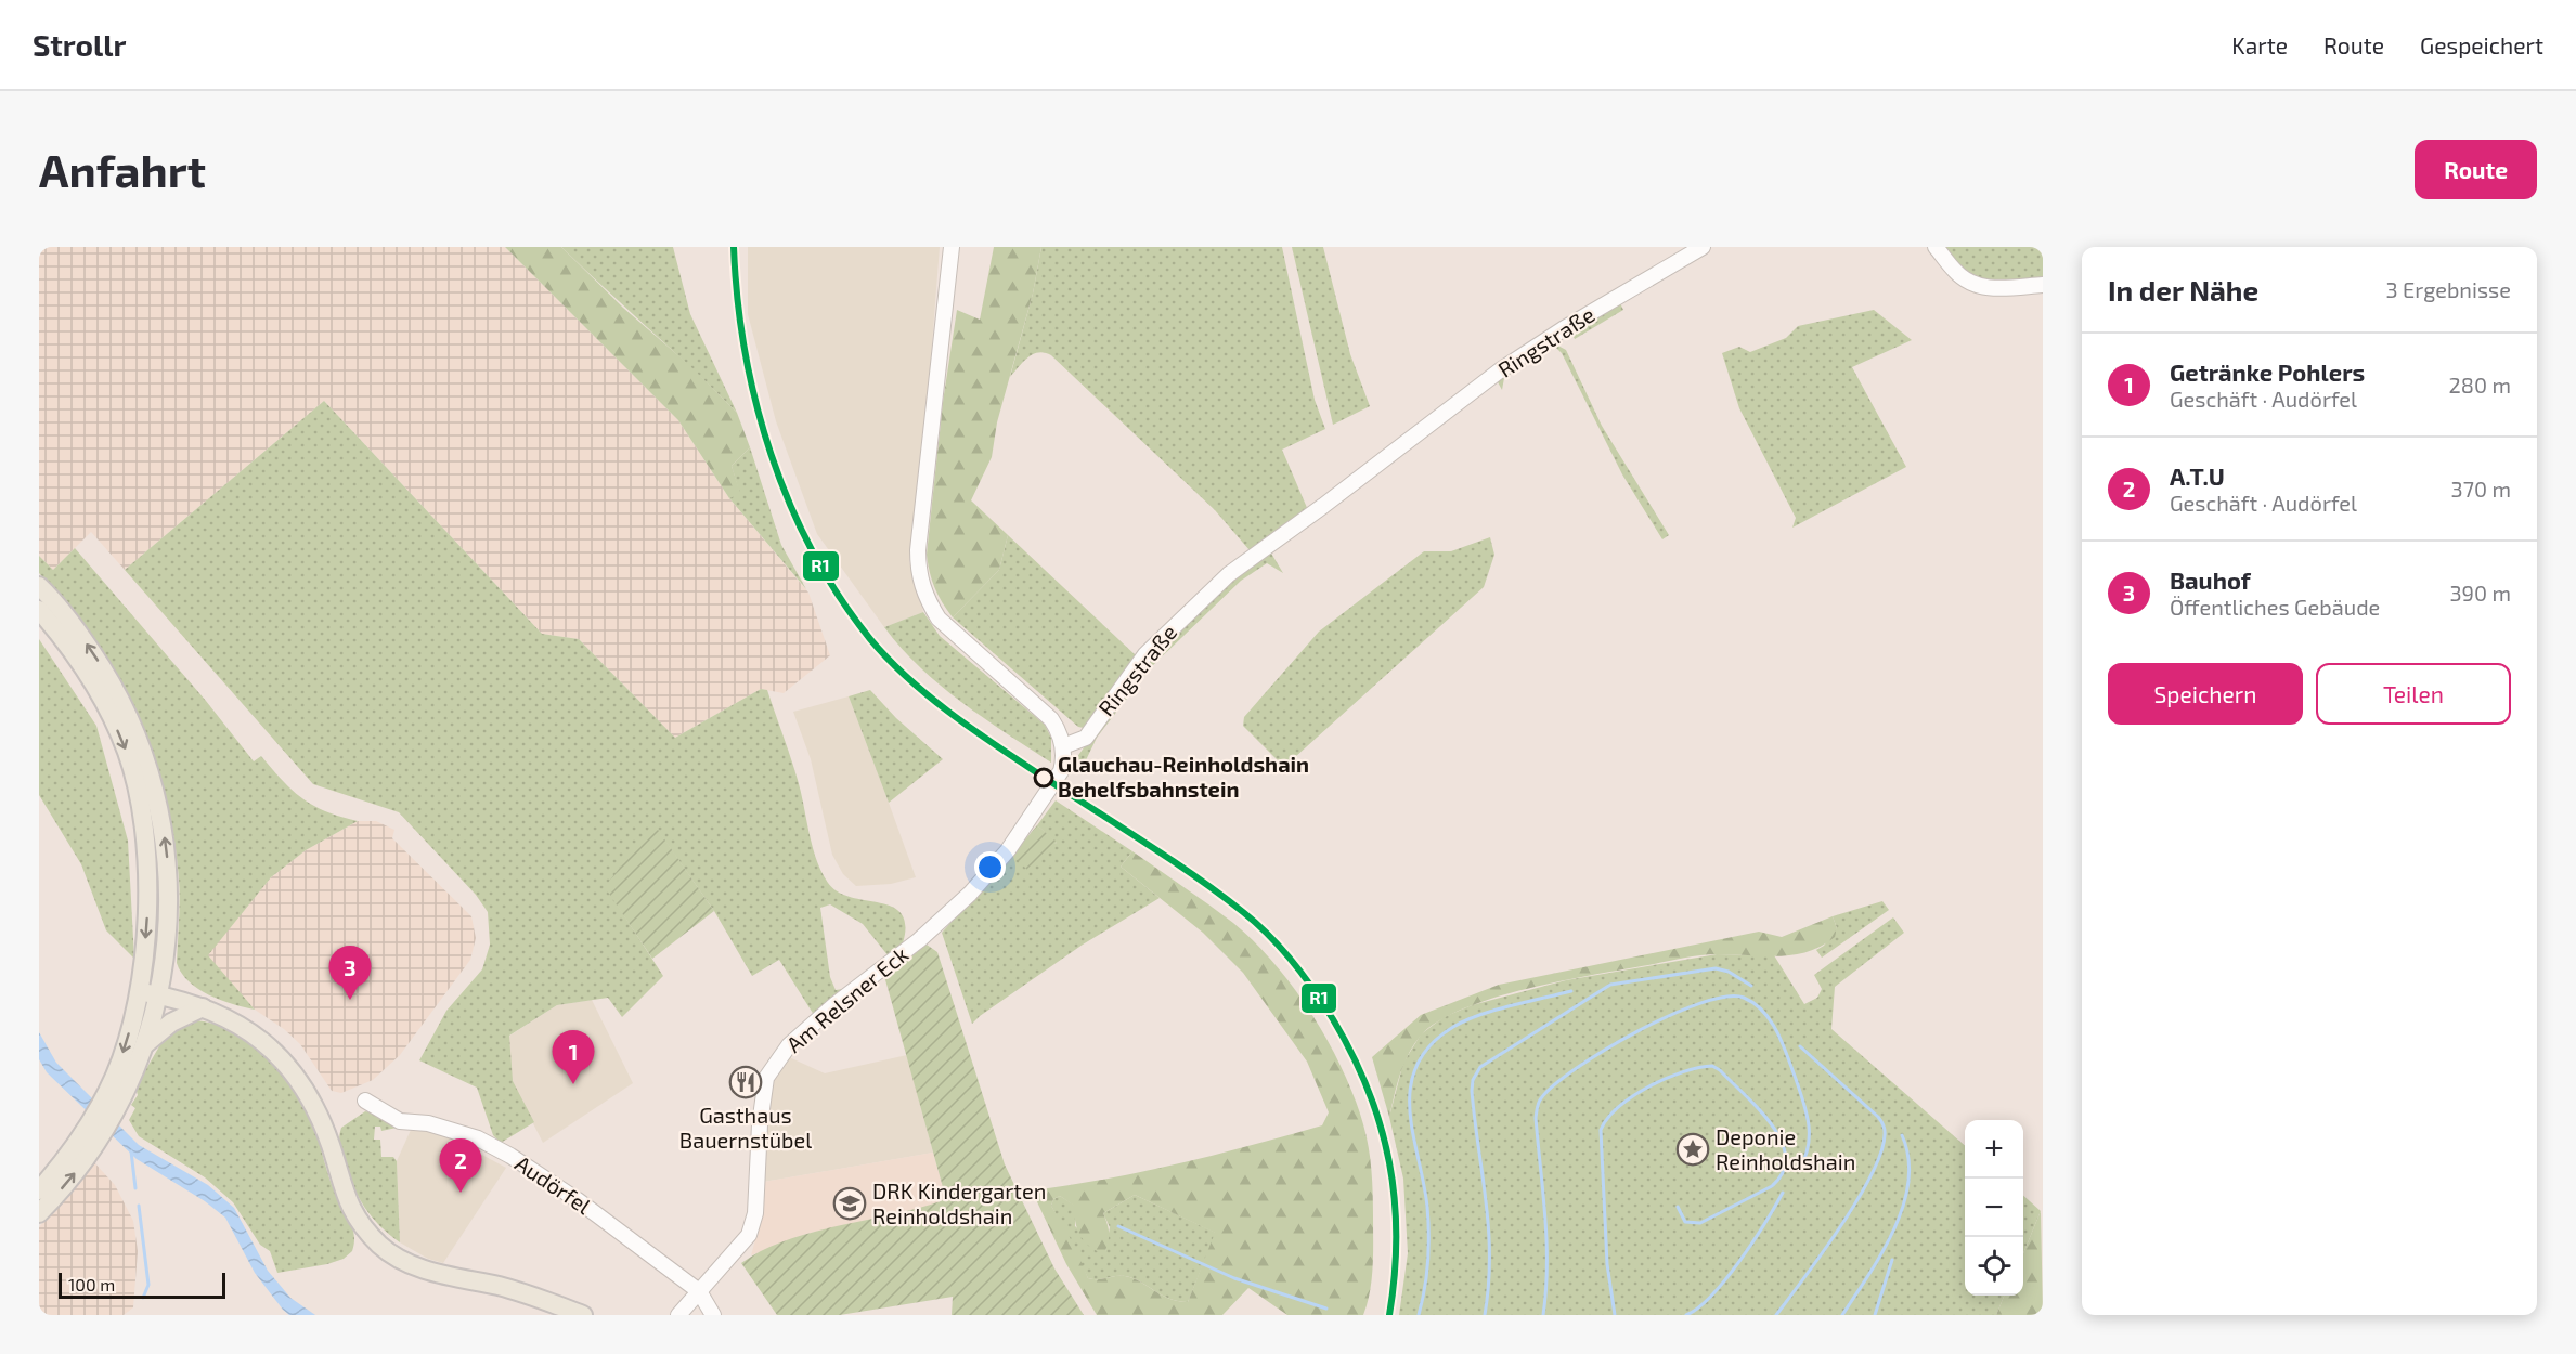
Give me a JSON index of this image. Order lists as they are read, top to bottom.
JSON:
{
  "streets": {
    "street": ["Ringstraße", "Am Relsner Eck", "Audörfel"]
  },
  "crossings": [
    ["Ringstraße", "Am Relsner Eck"],
    ["Am Relsner Eck", "Audörfel"]
  ],
  "places": {
    "other": ["Glauchau-Reinholdshain Behelfsbahnstein"],
    "restaurant": ["Gasthaus Bauernstübel"],
    "place": ["Deponie Reinholdshain"],
    "school or university": ["DRK Kindergarten Reinholdshain"]
  },
  "lines": ["transit line R1"],
  "scale_bar": "100 m",
  "page": {
    "header": "Strollr",
    "nav": ["Karte", "Route", "Gespeichert"],
    "buttons": [
      "Route",
      ["Speichern", "Teilen"]
    ],
    "title": "Anfahrt",
    "heading": ["In der Nähe", "3 Ergebnisse"],
    "list": [
      {
        "mark": "1",
        "name": "Getränke Pohlers",
        "note": "Geschäft · Audörfel",
        "value": "280 m"
      },
      {
        "mark": "2",
        "name": "A.T.U",
        "note": "Geschäft · Audörfel",
        "value": "370 m"
      },
      {
        "mark": "3",
        "name": "Bauhof",
        "note": "Öffentliches Gebäude",
        "value": "390 m"
      }
    ],
    "pins": ["3", "1", "2"],
    "map_buttons": ["+", "−"],
    "scale": "100 m"
  }
}
